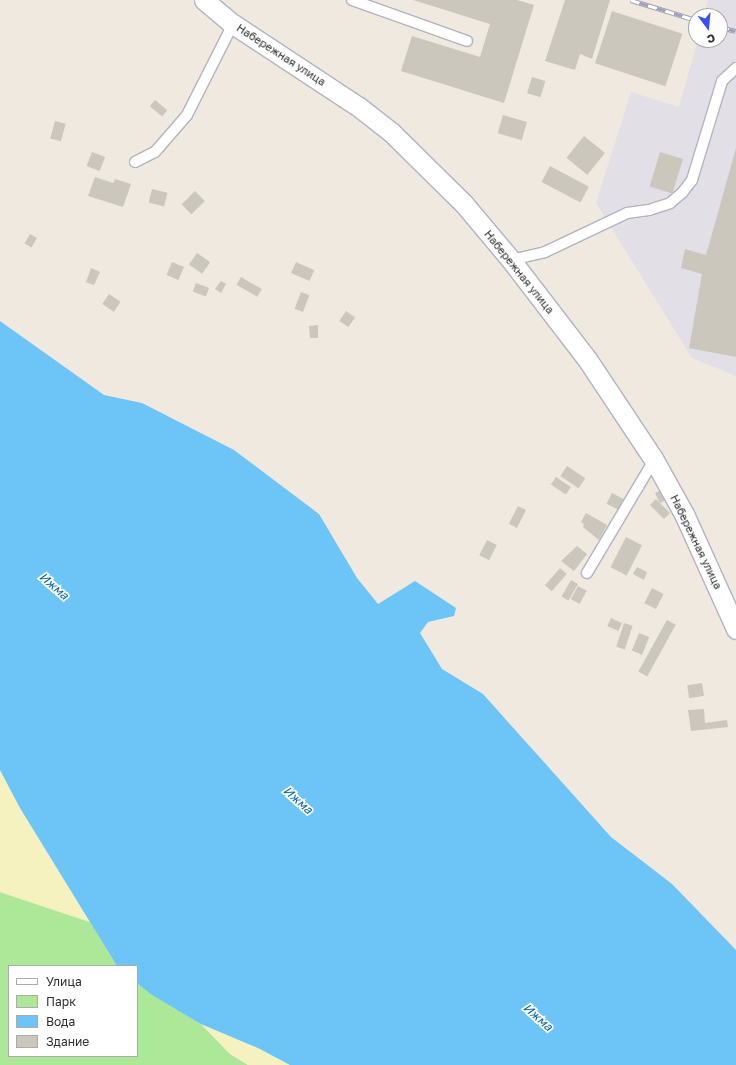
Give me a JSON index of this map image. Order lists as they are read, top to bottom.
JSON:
{
  "streets": {
    "street": ["Набережная улица"]
  },
  "water": ["Ижма"],
  "legend": [
    "Улица",
    "Парк",
    "Вода",
    "Здание"
  ],
  "north": "bottom"
}
